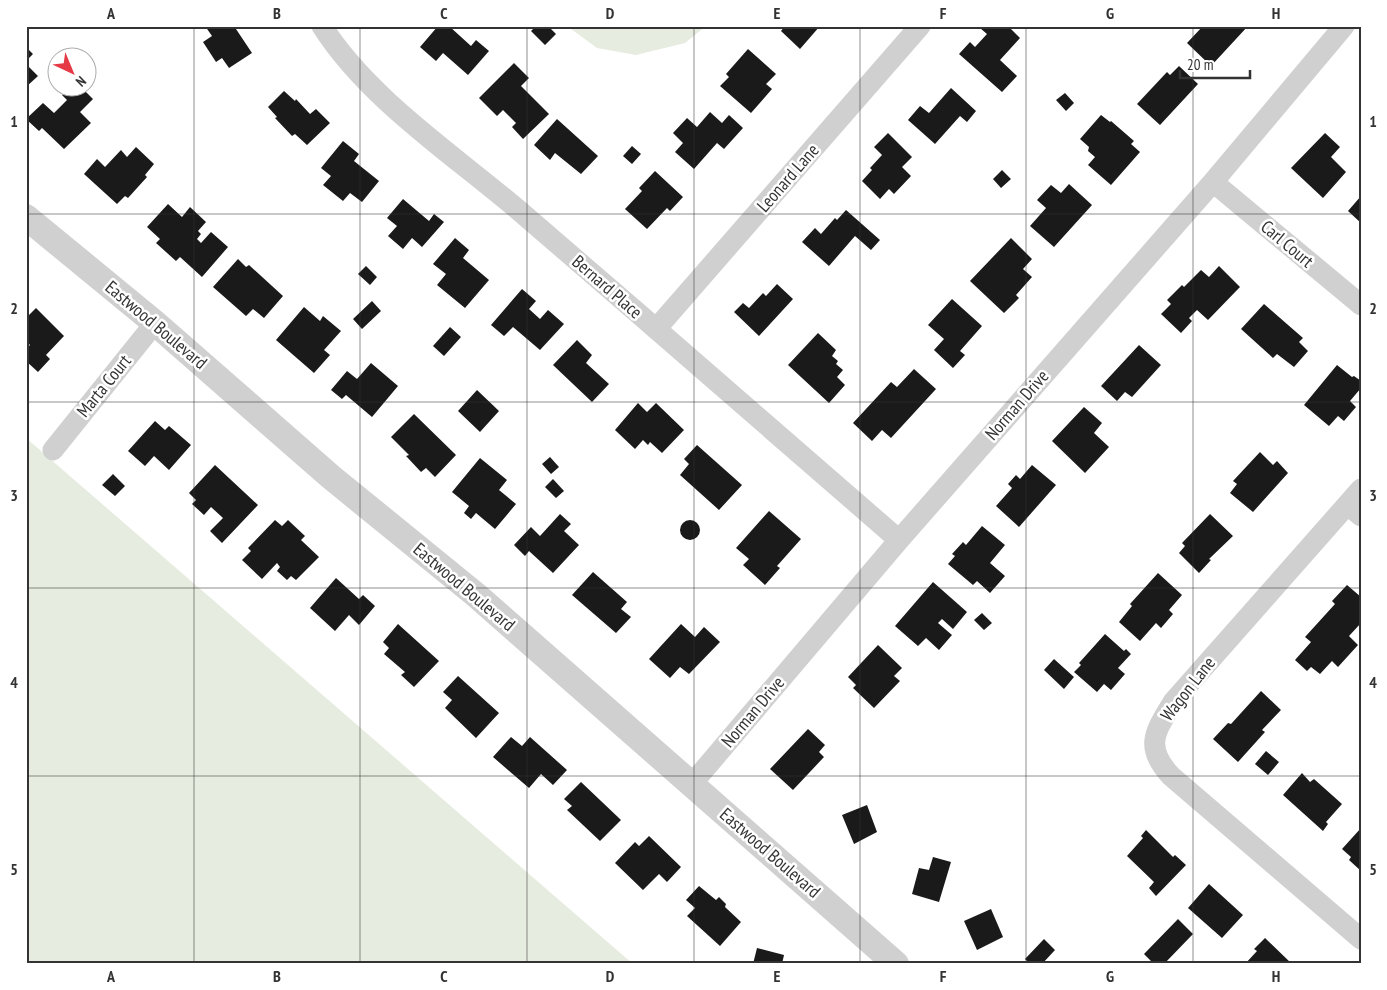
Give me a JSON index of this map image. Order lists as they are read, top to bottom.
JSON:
{
  "streets": {
    "street": [
      "Leonard Lane",
      "Carl Court",
      "Bernard Place",
      "Eastwood Boulevard",
      "Marta Court",
      "Norman Drive",
      "Wagon Lane"
    ]
  },
  "crossings": [
    ["Leonard Lane", "Bernard Place"],
    ["Carl Court", "Norman Drive"],
    ["Bernard Place", "Norman Drive"],
    ["Eastwood Boulevard", "Marta Court"],
    ["Eastwood Boulevard", "Norman Drive"]
  ],
  "scale_bar": "20 m",
  "north": "bottom right",
  "grid": {
    "columns": [
      "A",
      "B",
      "C",
      "D",
      "E",
      "F",
      "G",
      "H"
    ],
    "rows": [
      "1",
      "2",
      "3",
      "4",
      "5"
    ]
  }
}
